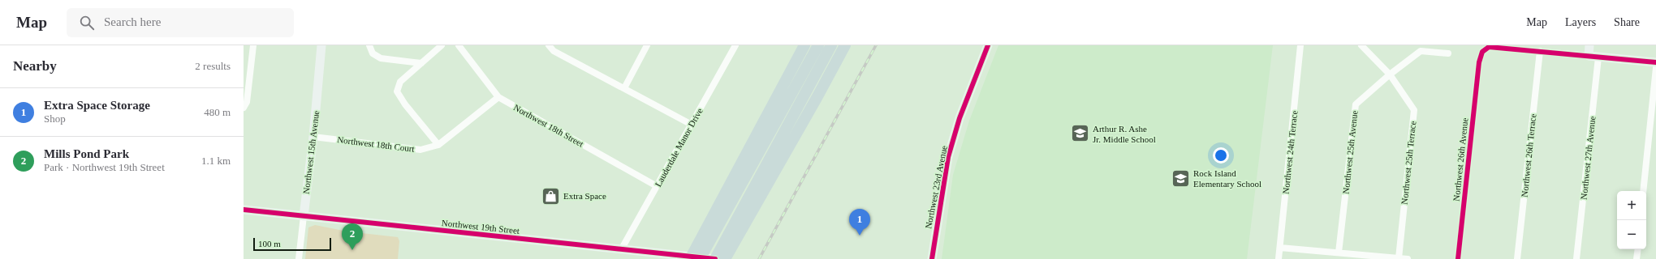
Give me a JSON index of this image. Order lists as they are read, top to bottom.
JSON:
{
  "streets": {
    "street": [
      "Northwest 18th Street",
      "Northwest 18th Court",
      "Lauderdale Manor Drive",
      "Northwest 15th Avenue",
      "Northwest 24th Terrace",
      "Northwest 25th Avenue",
      "Northwest 26th Terrace",
      "Northwest 27th Avenue",
      "Northwest 26th Avenue",
      "Northwest 25th Terrace",
      "Northwest 23rd Avenue",
      "Northwest 19th Street"
    ]
  },
  "crossings": [
    ["Northwest 18th Street", "Northwest 18th Court"],
    ["Northwest 18th Street", "Lauderdale Manor Drive"],
    ["Northwest 18th Court", "Northwest 15th Avenue"],
    ["Lauderdale Manor Drive", "Northwest 19th Street"],
    ["Northwest 15th Avenue", "Northwest 19th Street"],
    ["Northwest 25th Avenue", "Northwest 25th Terrace"],
    ["Northwest 26th Terrace", "Northwest 26th Avenue"]
  ],
  "places": {
    "school or university": ["Arthur R. Ashe Jr. Middle School", "Rock Island Elementary School"],
    "shop": ["Extra Space"]
  },
  "scale_bar": "100 m",
  "page": {
    "header": "Map",
    "search": "Search here",
    "nav": ["Map", "Layers", "Share"],
    "heading": ["Nearby", "2 results"],
    "list": [
      {
        "mark": "1",
        "name": "Extra Space Storage",
        "note": "Shop",
        "value": "480 m"
      },
      {
        "mark": "2",
        "name": "Mills Pond Park",
        "note": "Park · Northwest 19th Street",
        "value": "1.1 km"
      }
    ],
    "map_buttons": ["+", "−"],
    "pins": ["1", "2"],
    "scale": "100 m"
  }
}
